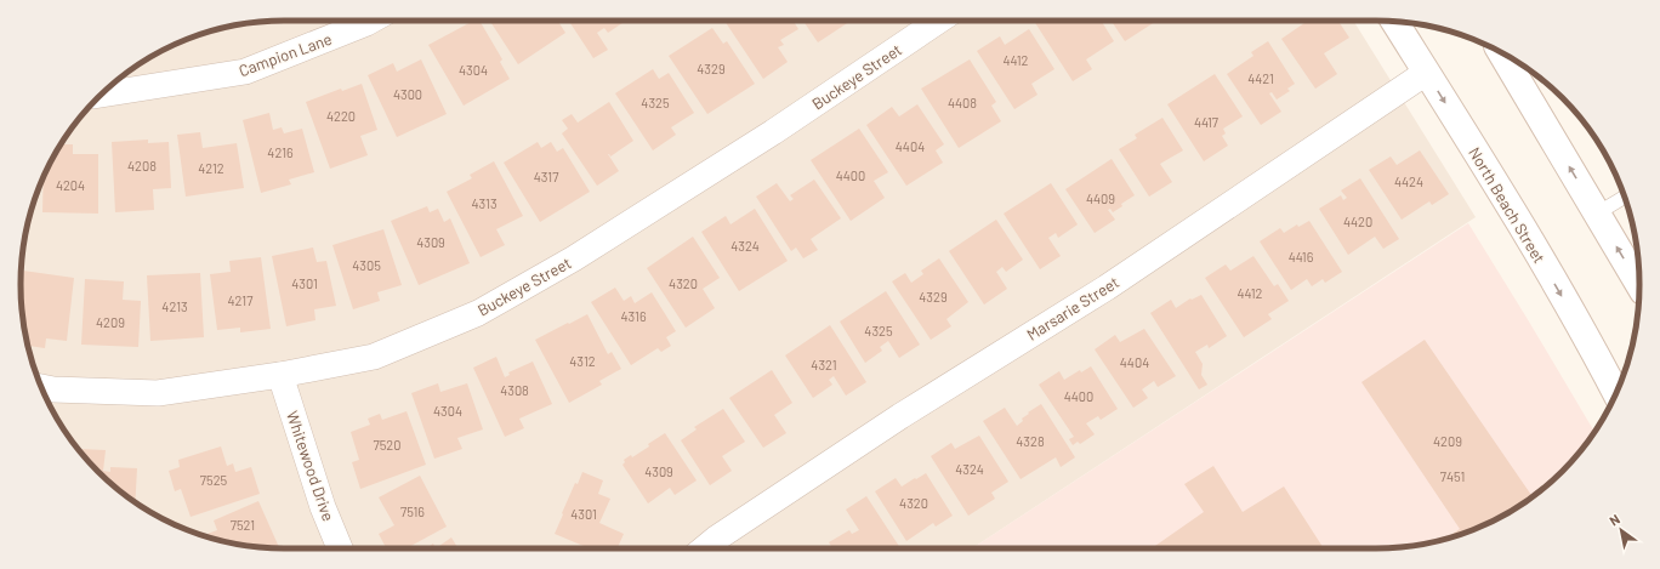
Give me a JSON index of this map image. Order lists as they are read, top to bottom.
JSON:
{
  "streets": {
    "main road": ["North Beach Street"],
    "street": [
      "Campion Lane",
      "Buckeye Street",
      "Marsarie Street",
      "Whitewood Drive"
    ]
  },
  "crossings": [
    ["Buckeye Street", "Whitewood Drive"],
    ["North Beach Street", "Marsarie Street"]
  ],
  "house_numbers": [
    "4412",
    "4329",
    "4304",
    "4421",
    "4300",
    "4325",
    "4408",
    "4220",
    "4417",
    "4404",
    "4216",
    "4208",
    "4212",
    "4400",
    "4317",
    "4424",
    "4204",
    "4409",
    "4313",
    "4420",
    "4309",
    "4324",
    "4416",
    "4305",
    "4301",
    "4320",
    "4412",
    "4329",
    "4217",
    "4213",
    "4316",
    "4209",
    "4325",
    "4312",
    "4404",
    "4321",
    "4308",
    "4400",
    "4304",
    "4328",
    "4209",
    "7520",
    "4324",
    "4309",
    "7451",
    "7525",
    "4320",
    "7516",
    "4301",
    "7521"
  ],
  "north": "top left"
}
